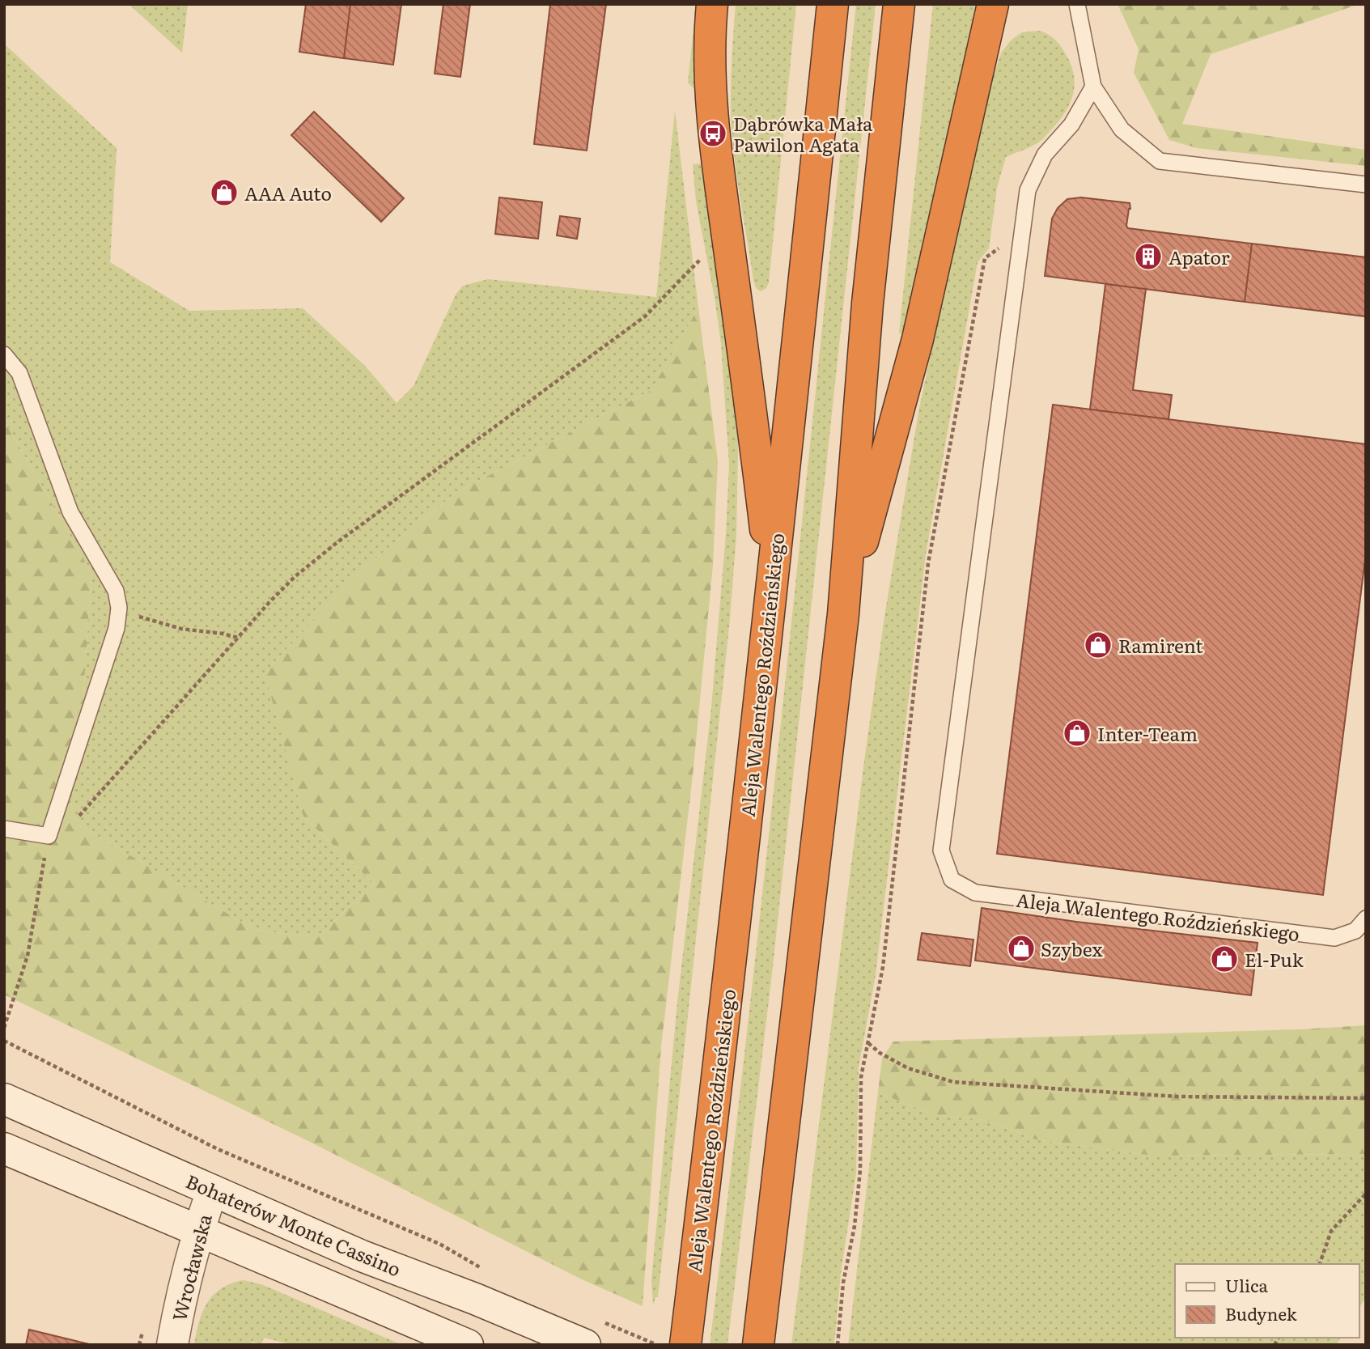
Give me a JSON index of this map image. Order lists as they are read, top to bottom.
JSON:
{
  "streets": {
    "highway": ["Aleja Walentego Roździeńskiego"],
    "street": ["Bohaterów Monte Cassino", "Wrocławska"]
  },
  "crossings": [
    ["Bohaterów Monte Cassino", "Wrocławska"]
  ],
  "places": {
    "bus stop": ["Dąbrówka Mała Pawilon Agata"],
    "shop": [
      "AAA Auto",
      "Ramirent",
      "Inter-Team",
      "Szybex",
      "El-Puk"
    ],
    "building": ["Apator"]
  },
  "legend": ["Ulica", "Budynek"]
}
